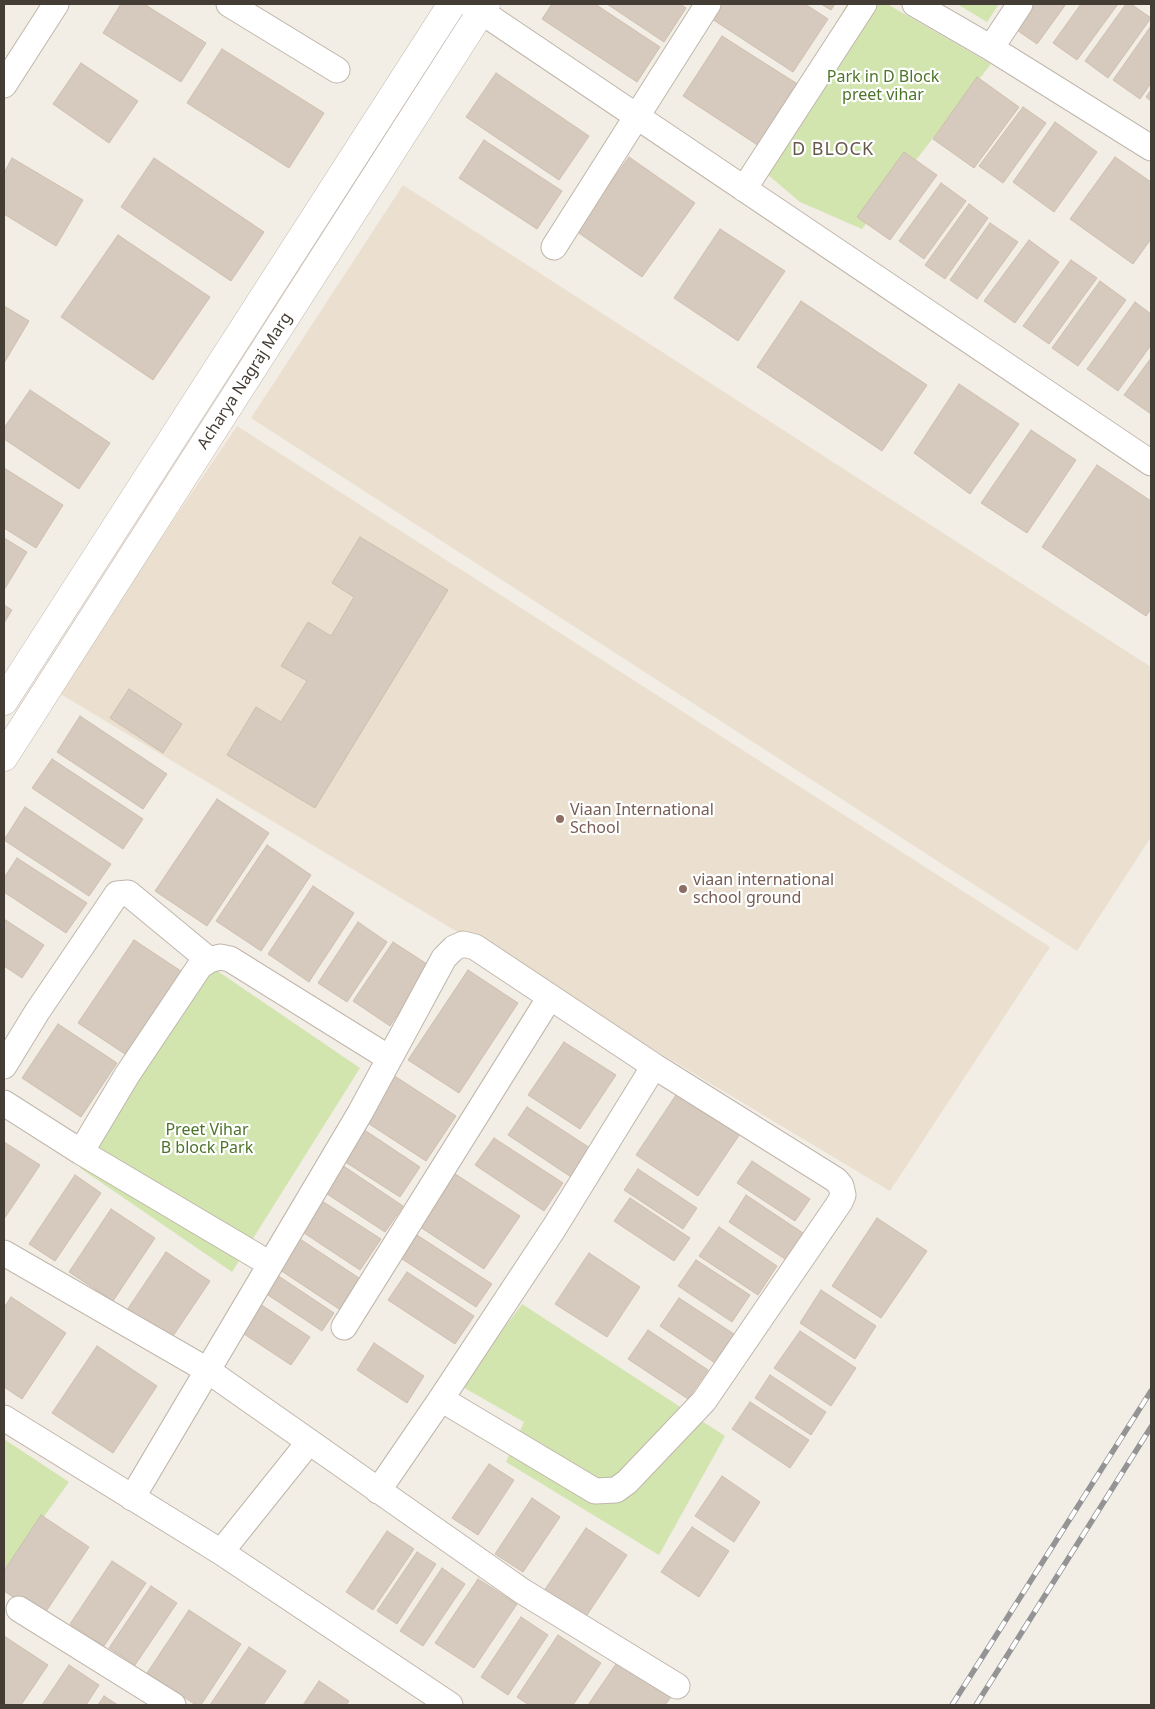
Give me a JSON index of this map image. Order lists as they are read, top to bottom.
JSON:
{
  "streets": {
    "street": ["Acharya Nagraj Marg"]
  },
  "districts": ["D BLOCK"],
  "parks": ["Park in D Block preet vihar", "Preet Vihar B block Park"],
  "places": ["Viaan International School", "viaan international school ground"]
}
